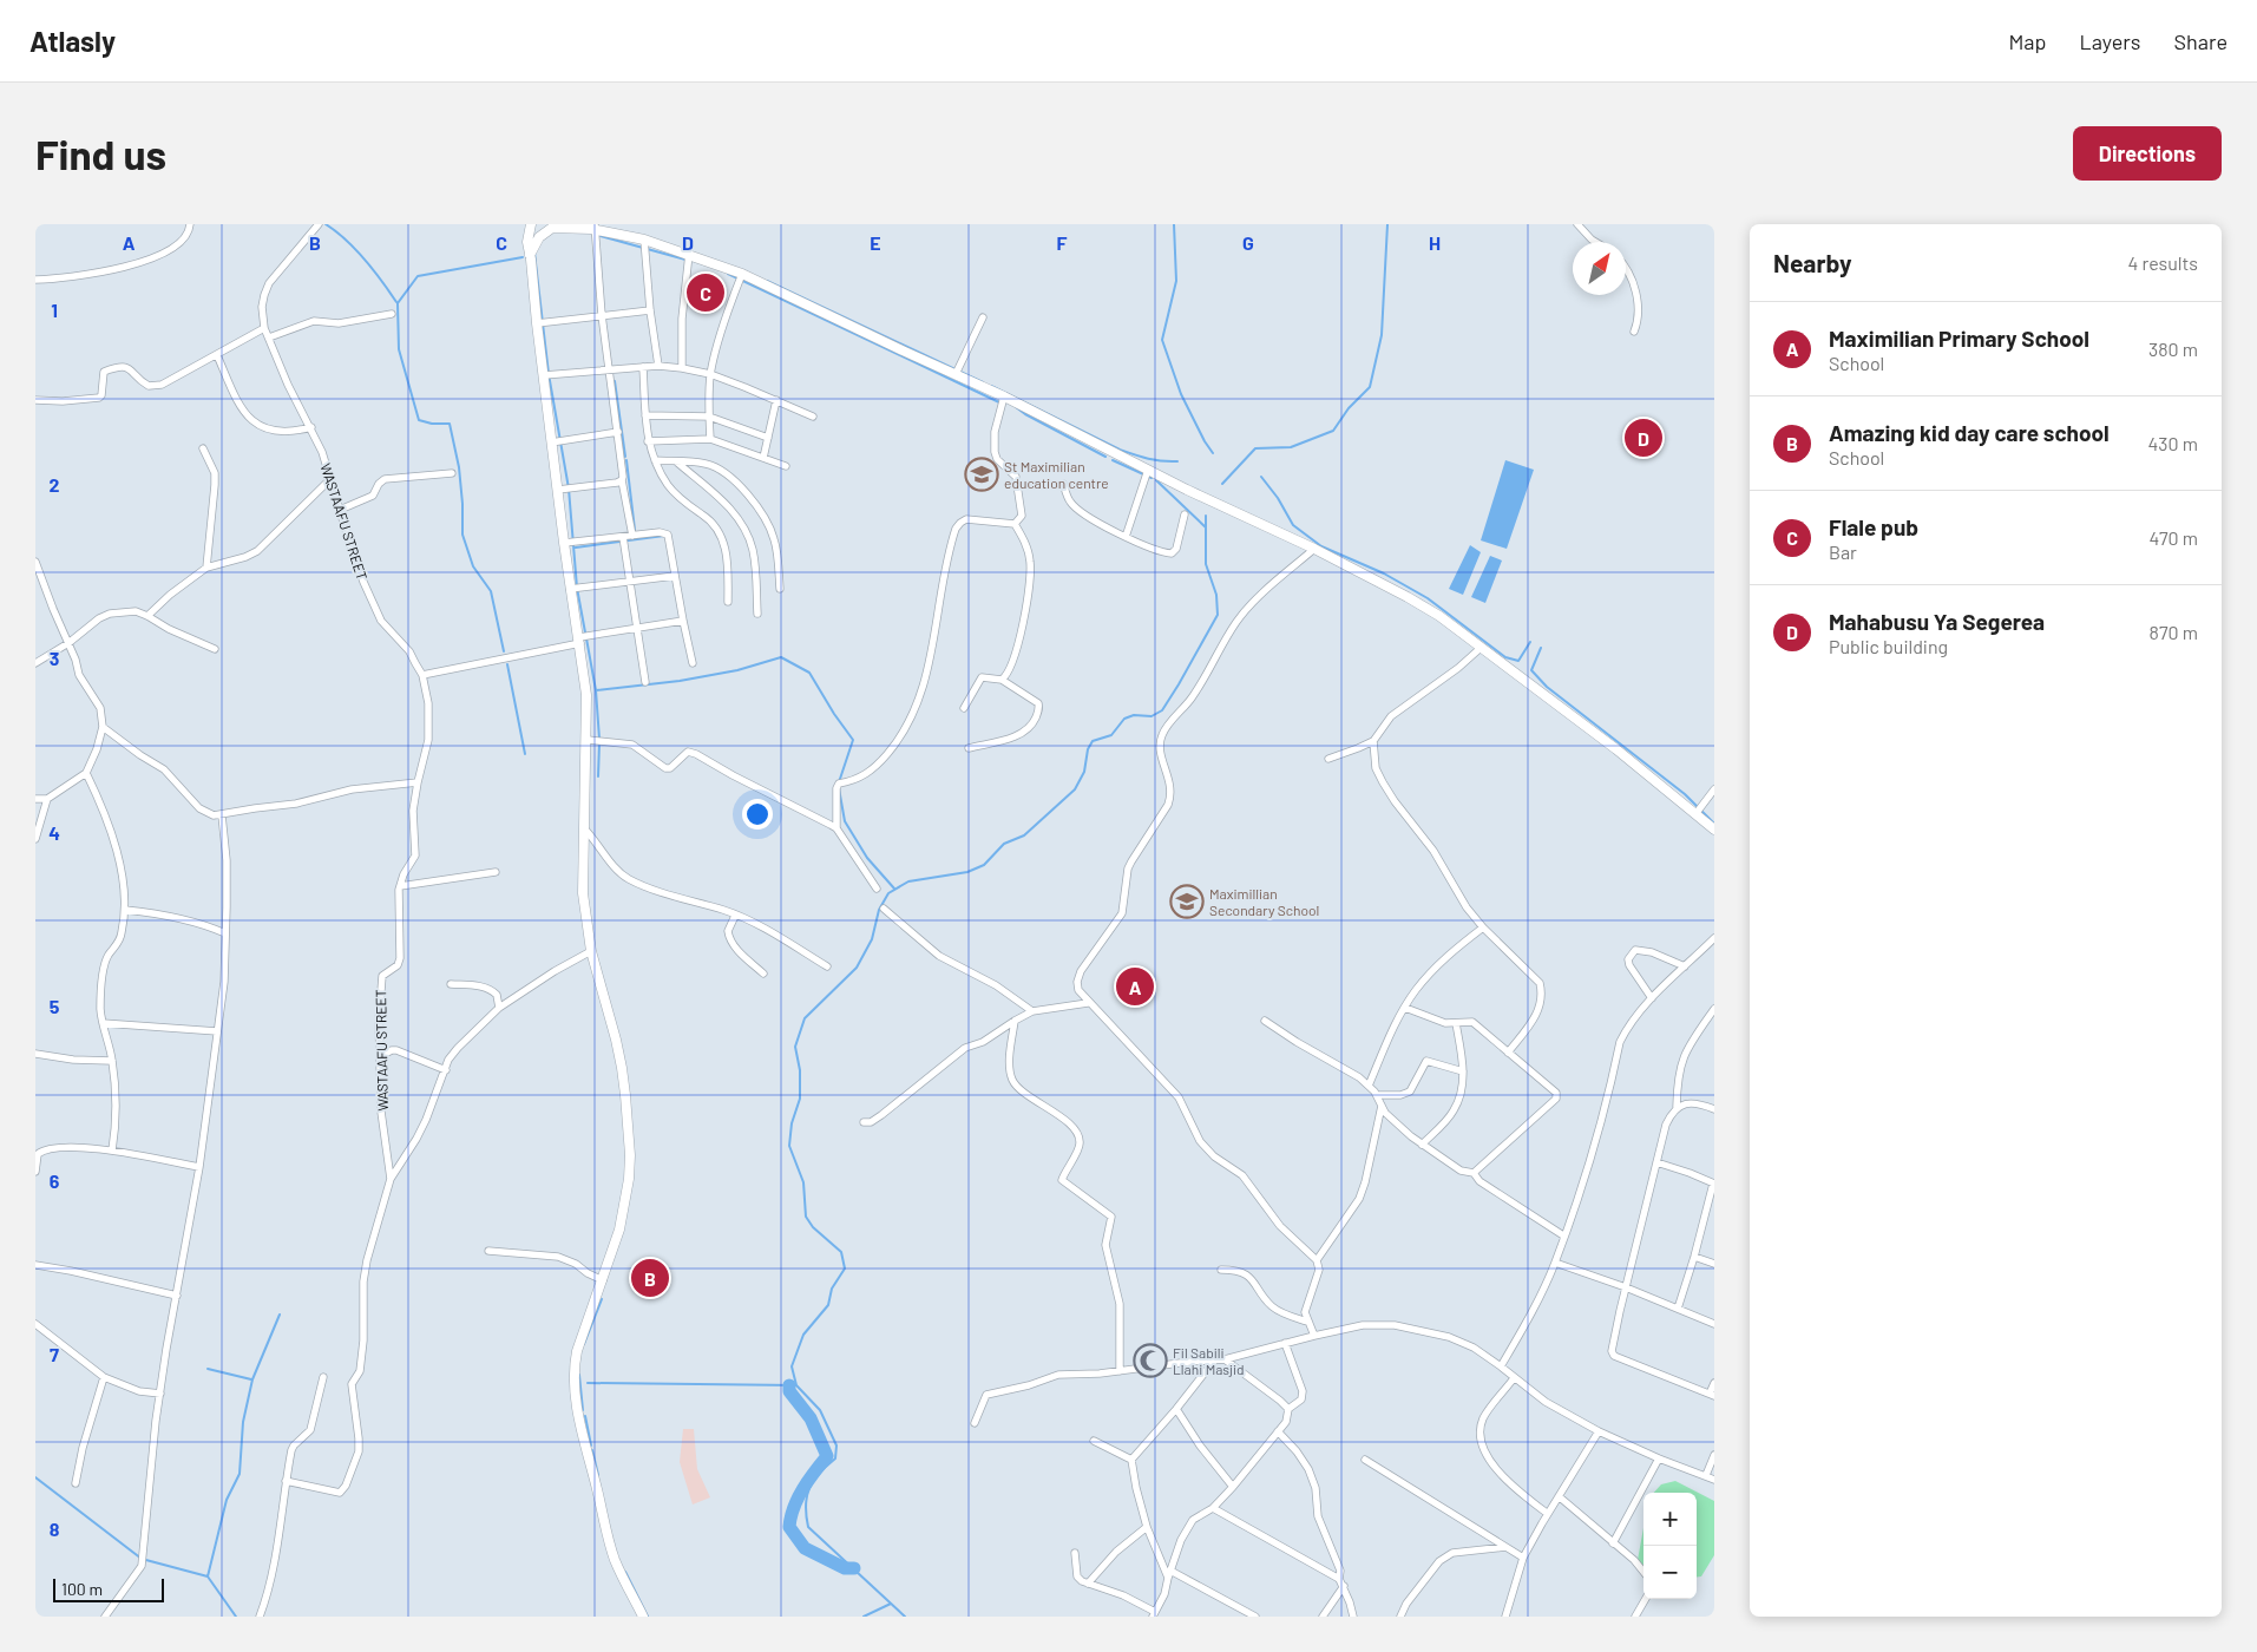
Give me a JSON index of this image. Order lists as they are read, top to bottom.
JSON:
{
  "streets": {
    "street": ["WASTAAFU STREET"]
  },
  "places": {
    "school or university": ["St Maximilian education centre", "Maximillian Secondary School"],
    "mosque": ["Fil Sabili Llahi Masjid"]
  },
  "scale_bar": "100 m",
  "north": "top right",
  "page": {
    "header": "Atlasly",
    "nav": ["Map", "Layers", "Share"],
    "buttons": "Directions",
    "title": "Find us",
    "heading": ["Nearby", "4 results"],
    "pins": [
      "C",
      "D",
      "A",
      "B"
    ],
    "list": [
      {
        "mark": "A",
        "name": "Maximilian Primary School",
        "note": "School",
        "value": "380 m"
      },
      {
        "mark": "B",
        "name": "Amazing kid day care school",
        "note": "School",
        "value": "430 m"
      },
      {
        "mark": "C",
        "name": "Flale pub",
        "note": "Bar",
        "value": "470 m"
      },
      {
        "mark": "D",
        "name": "Mahabusu Ya Segerea",
        "note": "Public building",
        "value": "870 m"
      }
    ],
    "map_buttons": ["+", "−"],
    "scale": "100 m"
  },
  "grid": {
    "columns": [
      "A",
      "B",
      "C",
      "D",
      "E",
      "F",
      "G",
      "H"
    ],
    "rows": [
      "1",
      "2",
      "3",
      "4",
      "5",
      "6",
      "7",
      "8"
    ]
  }
}
